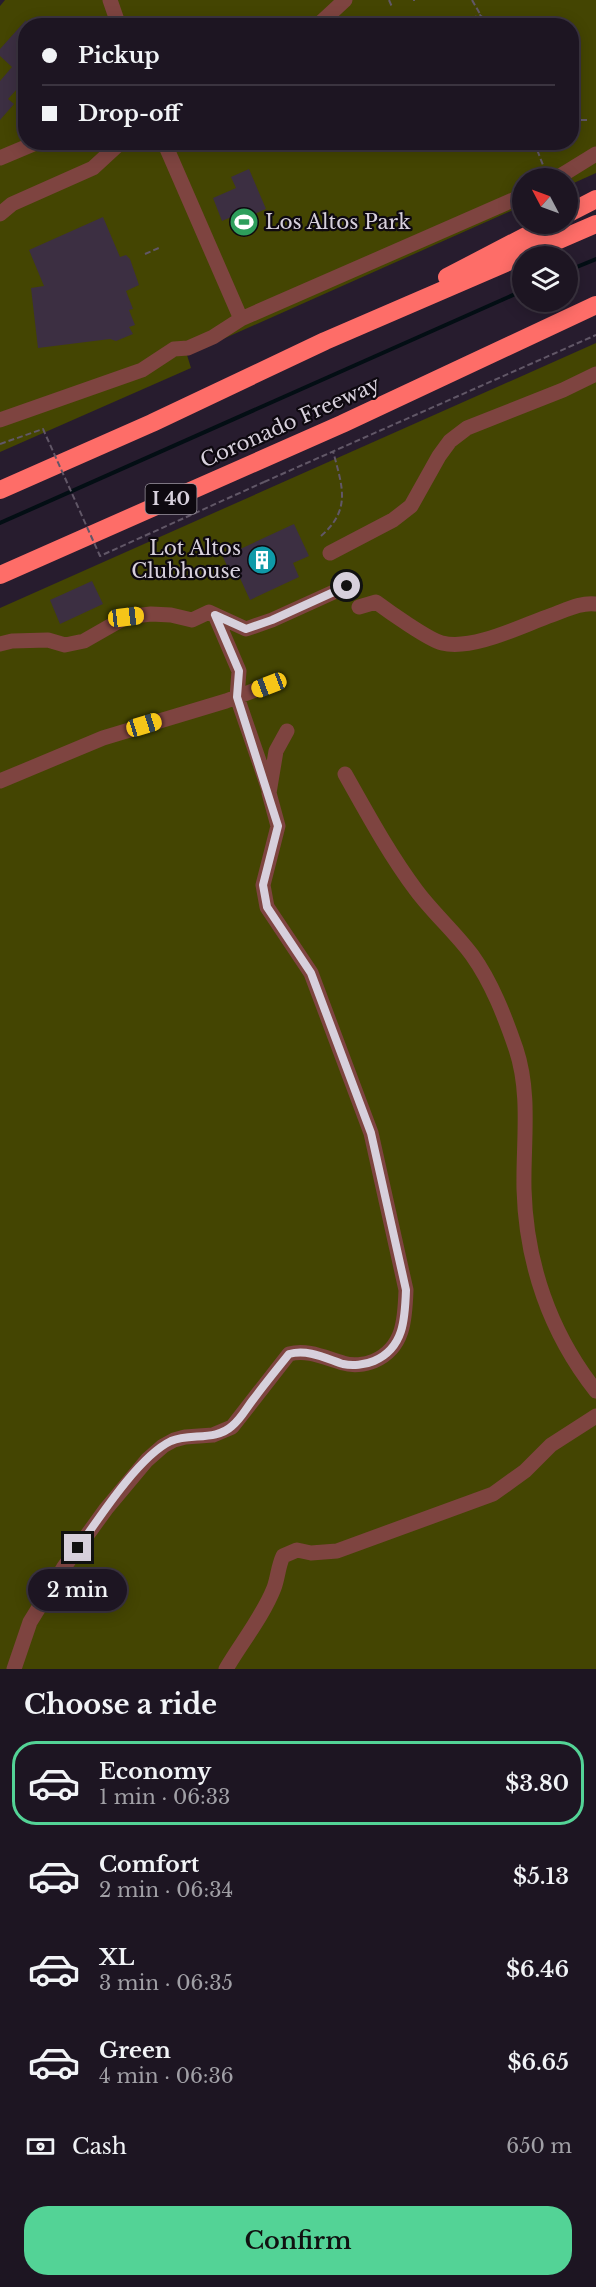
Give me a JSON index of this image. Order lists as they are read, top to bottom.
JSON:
{
  "streets": {
    "highway": ["Coronado Freeway", "I 40"]
  },
  "places": {
    "sports": ["Los Altos Park"],
    "building": ["Lot Altos Clubhouse"]
  },
  "north": "top left",
  "page": {
    "banner": ["Pickup", "Drop-off"],
    "bubble": "2 min",
    "heading": "Choose a ride",
    "list": [
      {
        "name": "Economy",
        "note": "1 min · 06:33",
        "value": "$3.80"
      },
      {
        "name": "Comfort",
        "note": "2 min · 06:34",
        "value": "$5.13"
      },
      {
        "name": "XL",
        "note": "3 min · 06:35",
        "value": "$6.46"
      },
      {
        "name": "Green",
        "note": "4 min · 06:36",
        "value": "$6.65"
      }
    ],
    "pay": ["Cash", "650 m"],
    "buttons": "Confirm"
  }
}
